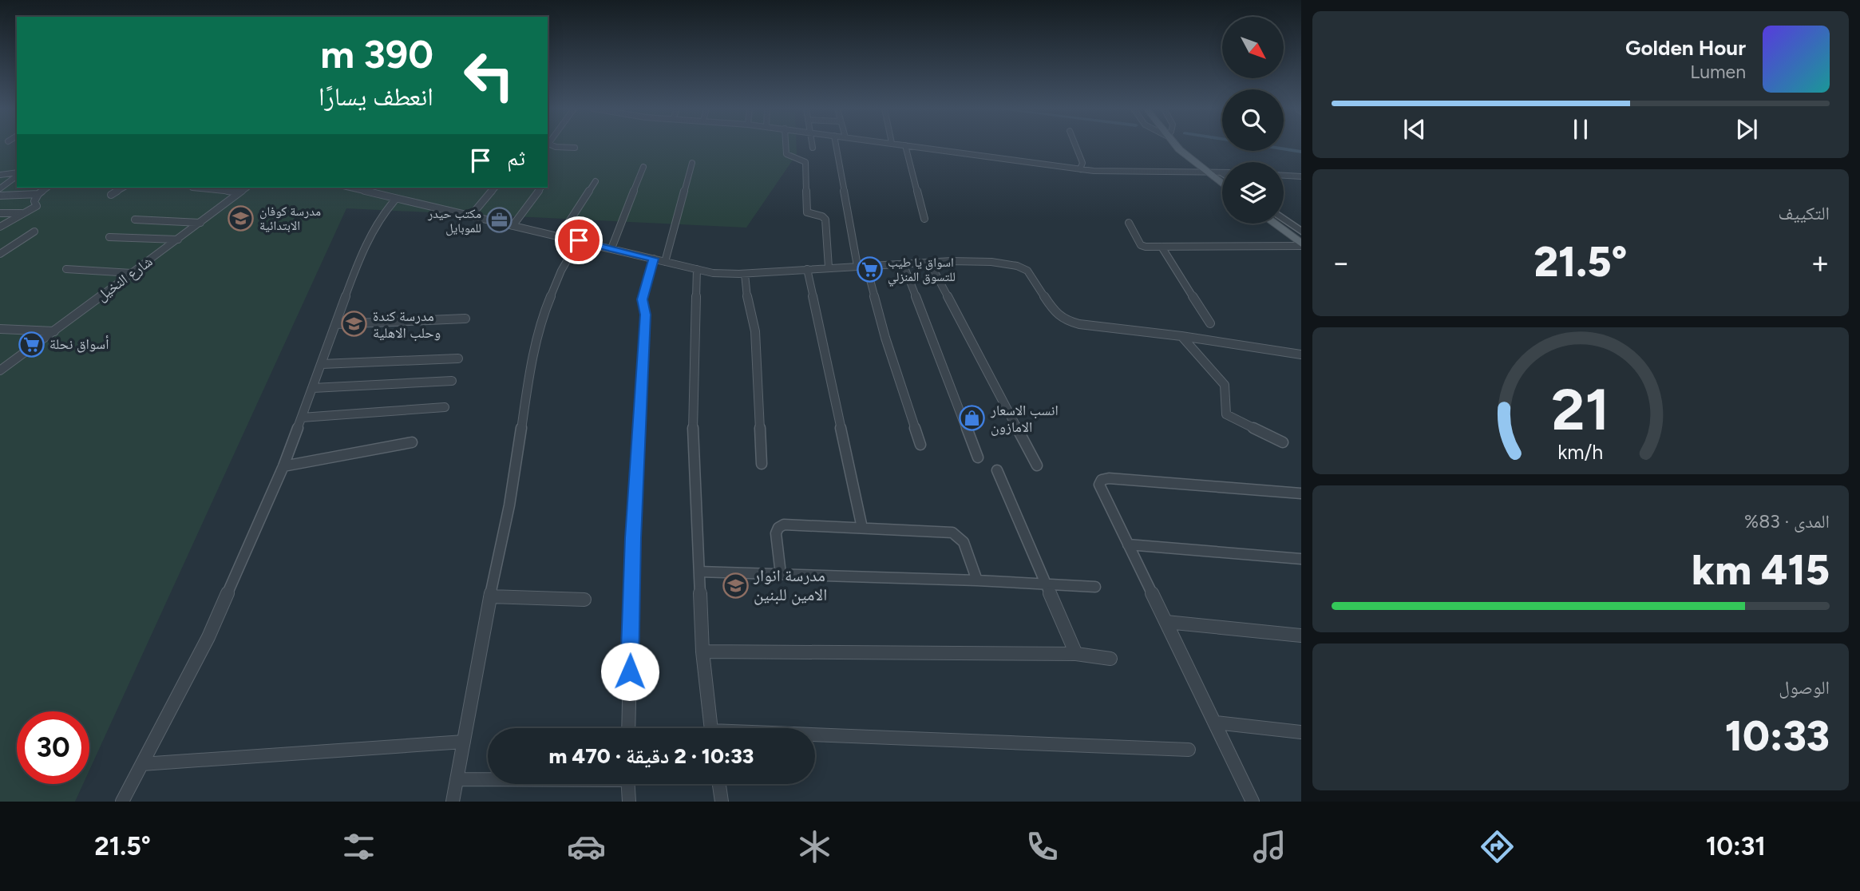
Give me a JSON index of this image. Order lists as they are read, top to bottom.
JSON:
{
  "streets": {
    "street": ["شارع النخيل"]
  },
  "places": {
    "school or university": ["مدرسة كوفان الابتدائية", "مدرسة كندة وحلب الاهلية", "مدرسة انوار الامين للبنين"],
    "office": ["مكتب حيدر للموبايل"],
    "supermarket": ["اسواق يا طيب للتسوق المنزلي", "أسواق نحلة"],
    "shop": ["انسب الاسعار الامازون"]
  },
  "north": "bottom right",
  "page": {
    "turn": ["390 m", "انعطف يسارًا"],
    "song": ["Golden Hour", "Lumen"],
    "then": "ثم",
    "tile": [
      "التكييف",
      ["المدى · 83%", "415 km"],
      ["الوصول", "10:33"]
    ],
    "heat": ["−", "21.5°", "+"],
    "limit": "30",
    "trip": "10:33 · 2 دقيقة · 470 m",
    "tabs": ["10:31", "21.5°"],
    "gauge": ["21", "km/h"]
  }
}
